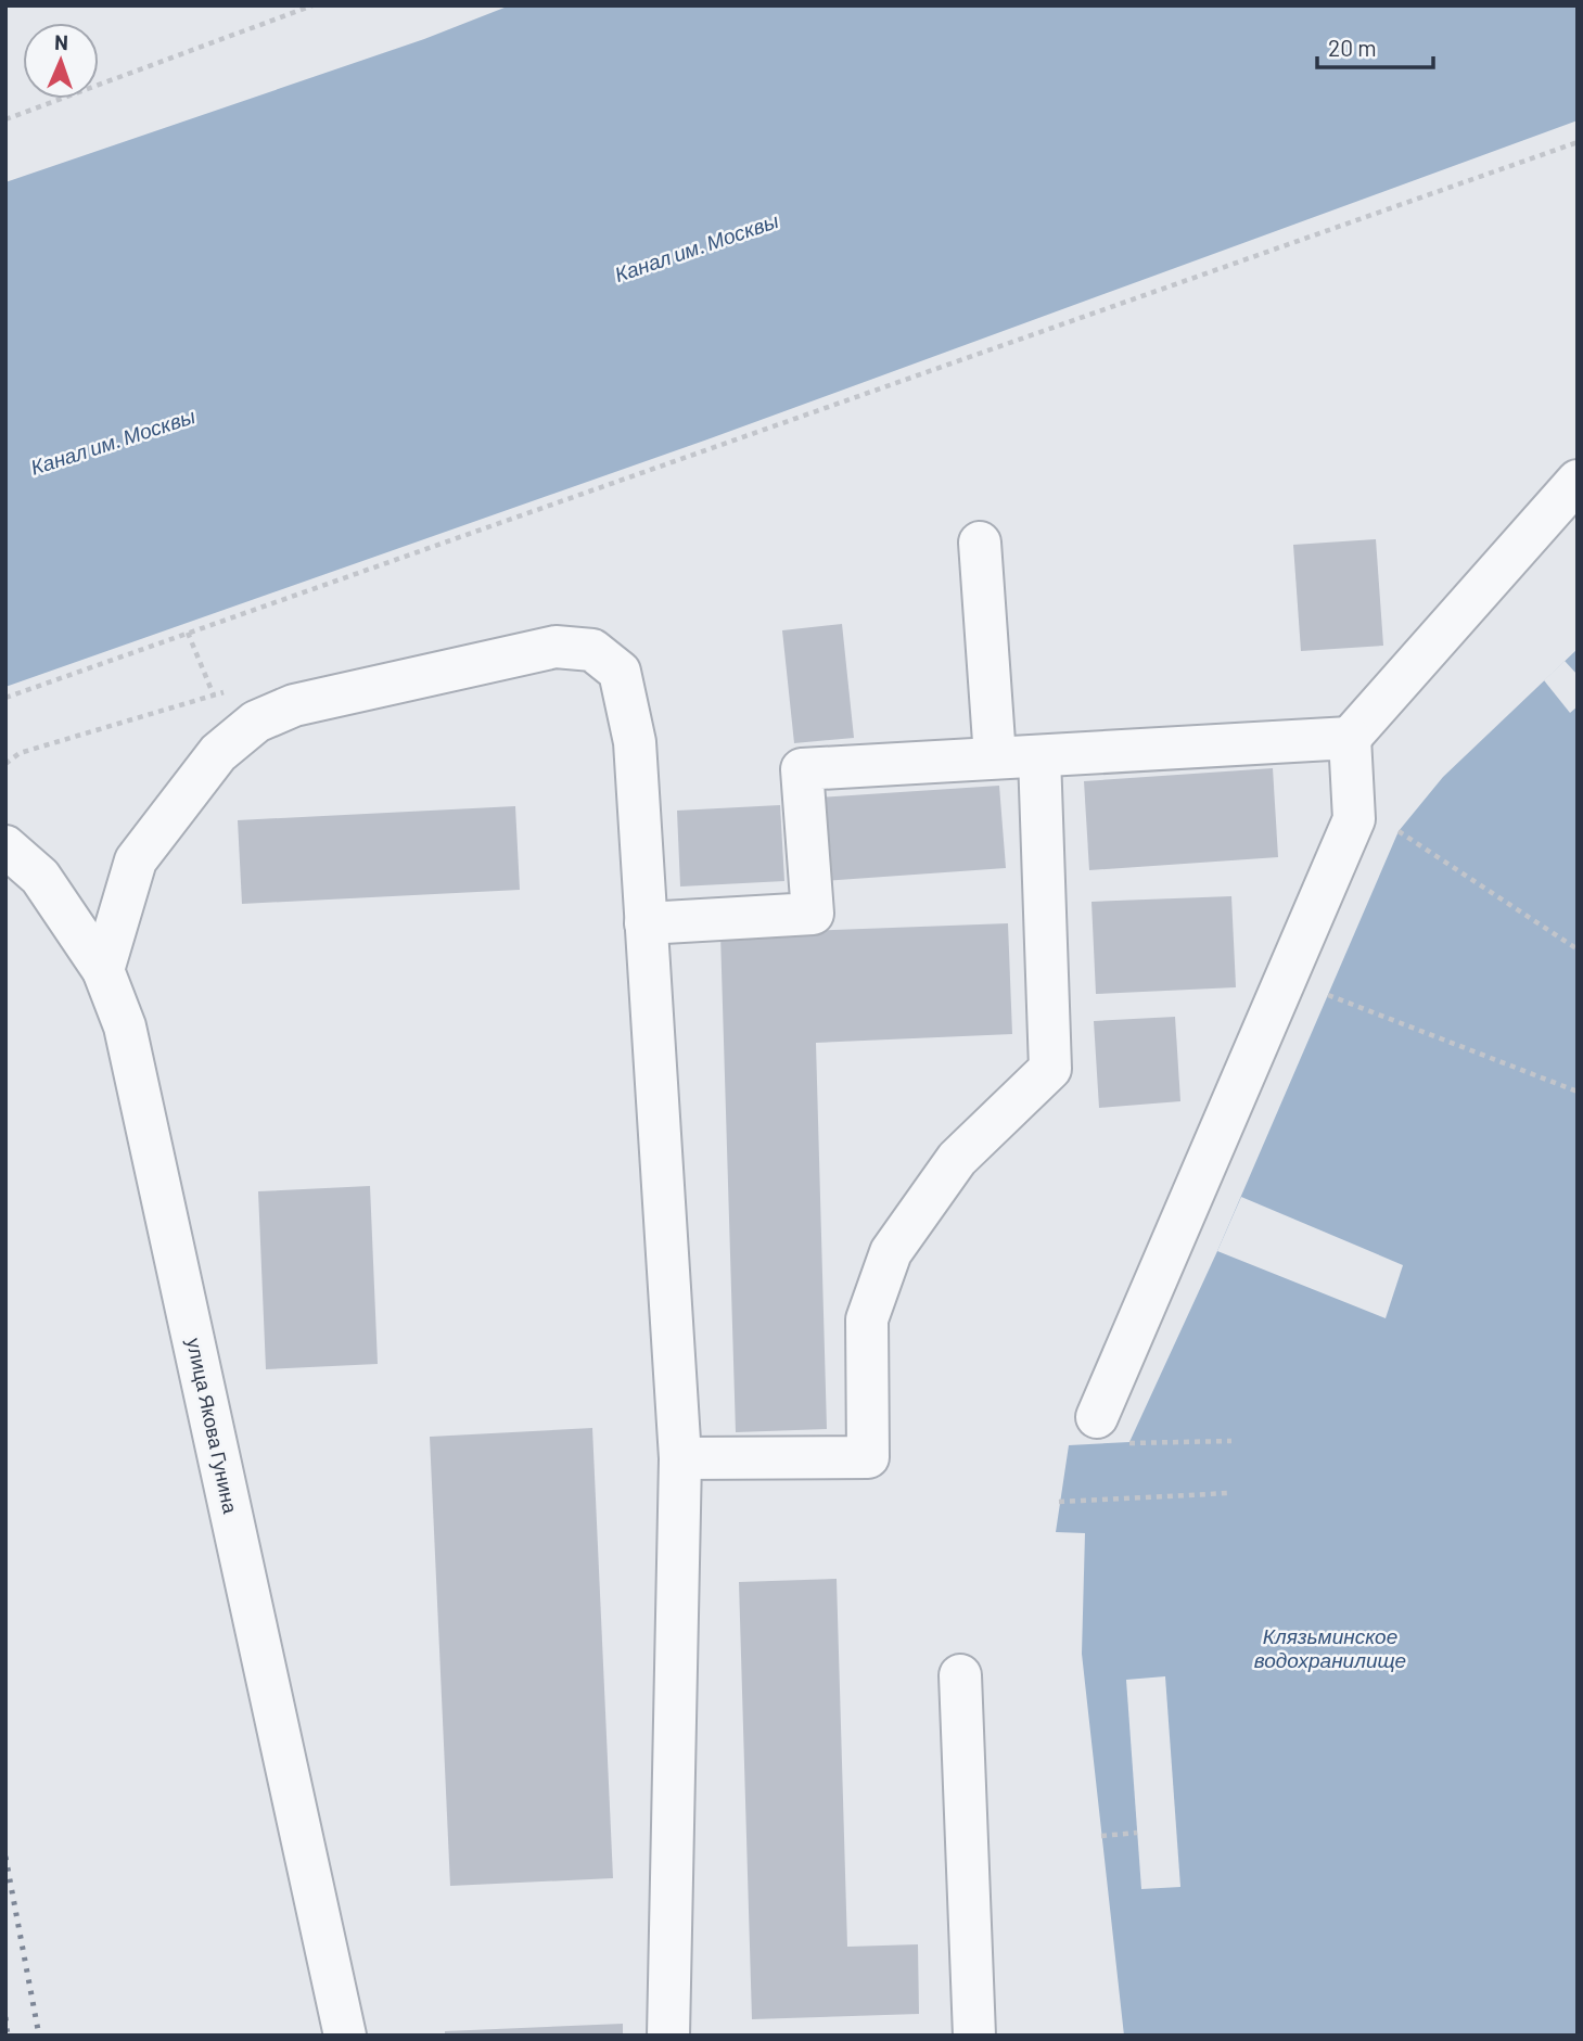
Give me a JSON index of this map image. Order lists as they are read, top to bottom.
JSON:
{
  "streets": {
    "street": ["улица Якова Гунина"]
  },
  "water": ["Канал им. Москвы", "Клязьминское водохранилище"],
  "scale_bar": "20 m",
  "north": "top"
}
